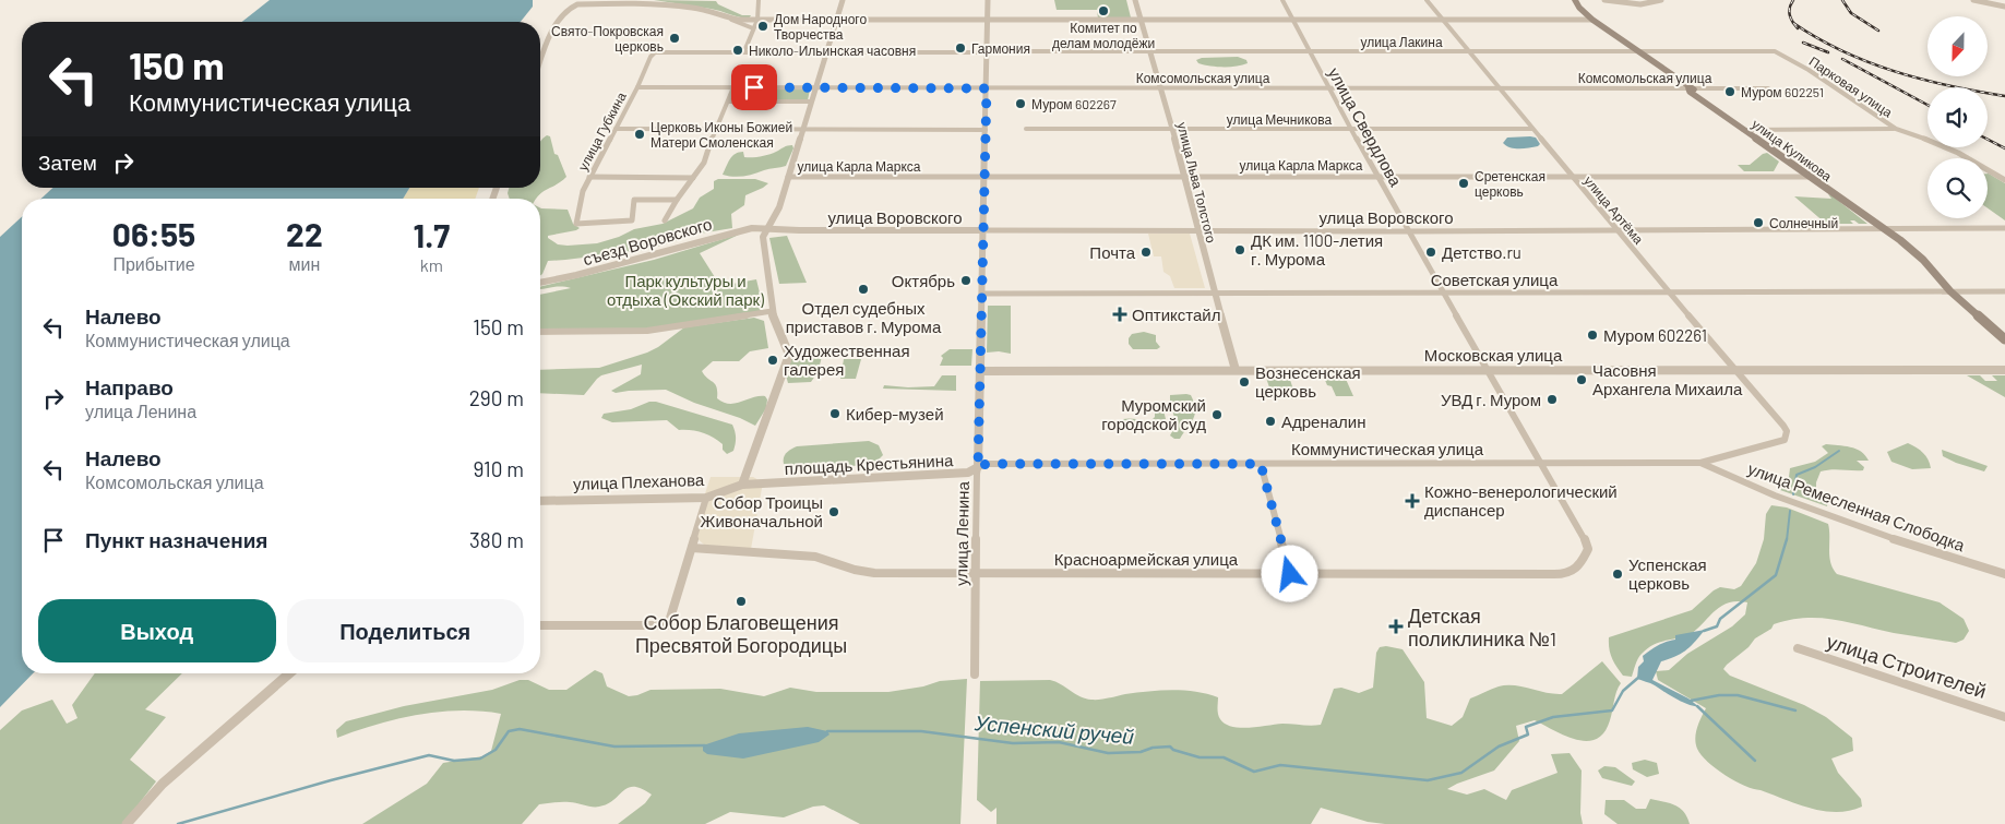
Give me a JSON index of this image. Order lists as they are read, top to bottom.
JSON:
{
  "streets": {
    "main road": ["улица Куликова"],
    "street": [
      "улица Лакина",
      "Комсомольская улица",
      "Парковая улица",
      "улица Мечникова",
      "улица Свердлова",
      "улица Губкина",
      "улица Карла Маркса",
      "улица Льва Толстого",
      "улица Артёма",
      "улица Воровского",
      "съезд Воровского",
      "Советская улица",
      "Московская улица",
      "Коммунистическая улица",
      "площадь Крестьянина",
      "улица Плеханова",
      "улица Ремесленная Слободка",
      "улица Ленина",
      "Красноармейская улица",
      "улица Строителей"
    ]
  },
  "crossings": [
    ["улица Лакина", "Парковая улица"],
    ["улица Лакина", "улица Свердлова"],
    ["улица Лакина", "улица Куликова"],
    ["улица Лакина", "улица Льва Толстого"],
    ["улица Лакина", "улица Артёма"],
    ["Комсомольская улица", "улица Свердлова"],
    ["Комсомольская улица", "улица Губкина"],
    ["Комсомольская улица", "улица Куликова"],
    ["Комсомольская улица", "улица Льва Толстого"],
    ["Комсомольская улица", "улица Артёма"],
    ["Комсомольская улица", "улица Ленина"],
    ["улица Мечникова", "улица Свердлова"],
    ["улица Мечникова", "улица Льва Толстого"],
    ["улица Мечникова", "улица Артёма"],
    ["улица Свердлова", "улица Карла Маркса"],
    ["улица Свердлова", "улица Воровского"],
    ["улица Свердлова", "Советская улица"],
    ["улица Свердлова", "Московская улица"],
    ["улица Свердлова", "Коммунистическая улица"],
    ["улица Свердлова", "Красноармейская улица"],
    ["улица Куликова", "улица Карла Маркса"],
    ["улица Куликова", "улица Воровского"],
    ["улица Куликова", "Советская улица"],
    ["улица Карла Маркса", "улица Льва Толстого"],
    ["улица Карла Маркса", "улица Артёма"],
    ["улица Карла Маркса", "улица Ленина"],
    ["улица Льва Толстого", "улица Воровского"],
    ["улица Льва Толстого", "Советская улица"],
    ["улица Льва Толстого", "Московская улица"],
    ["улица Артёма", "улица Воровского"],
    ["улица Артёма", "Советская улица"],
    ["улица Артёма", "Московская улица"],
    ["улица Артёма", "Коммунистическая улица"],
    ["улица Воровского", "съезд Воровского"],
    ["улица Воровского", "улица Ленина"],
    ["Советская улица", "улица Ленина"],
    ["Московская улица", "улица Ленина"],
    ["Коммунистическая улица", "площадь Крестьянина"],
    ["Коммунистическая улица", "улица Ремесленная Слободка"],
    ["Коммунистическая улица", "улица Ленина"],
    ["площадь Крестьянина", "улица Плеханова"],
    ["площадь Крестьянина", "улица Ленина"],
    ["улица Ленина", "Красноармейская улица"]
  ],
  "water": ["Успенский ручей"],
  "parks": ["Парк культуры и отдыха (Окский парк)"],
  "places": {
    "other": [
      "Комитет по делам молодёжи",
      "Дом Народного Творчества",
      "Свято-Покровская церковь",
      "Гармония",
      "Николо-Ильинская часовня",
      "Муром 602251",
      "Муром 602267",
      "Церковь Иконы Божией Матери Смоленская",
      "Сретенская церковь",
      "Солнечный",
      "ДК им. 1100-летия г. Мурома",
      "Почта",
      "Детство.ru",
      "Октябрь",
      "Отдел судебных приставов г. Мурома",
      "Муром 602261",
      "Художественная галерея",
      "Часовня Архангела Михаила",
      "Вознесенская церковь",
      "УВД г. Муром",
      "Кибер-музей",
      "Муромский городской суд",
      "Адреналин",
      "Собор Троицы Живоначальной",
      "Успенская церковь",
      "Собор Благовещения Пресвятой Богородицы"
    ],
    "health": ["Оптикстайл", "Кожно-венерологический диспансер", "Детская поликлиника №1"]
  },
  "north": "bottom",
  "page": {
    "turn": ["150 m", "Коммунистическая улица"],
    "then": "Затем",
    "eta": [
      "06:55",
      "Прибытие",
      "22",
      "мин",
      "1.7",
      "km"
    ],
    "list": [
      {
        "name": "Налево",
        "note": "Коммунистическая улица",
        "value": "150 m"
      },
      {
        "name": "Направо",
        "note": "улица Ленина",
        "value": "290 m"
      },
      {
        "name": "Налево",
        "note": "Комсомольская улица",
        "value": "910 m"
      },
      {
        "name": "Пункт назначения",
        "value": "380 m"
      }
    ],
    "buttons": ["Выход", "Поделиться"]
  }
}
